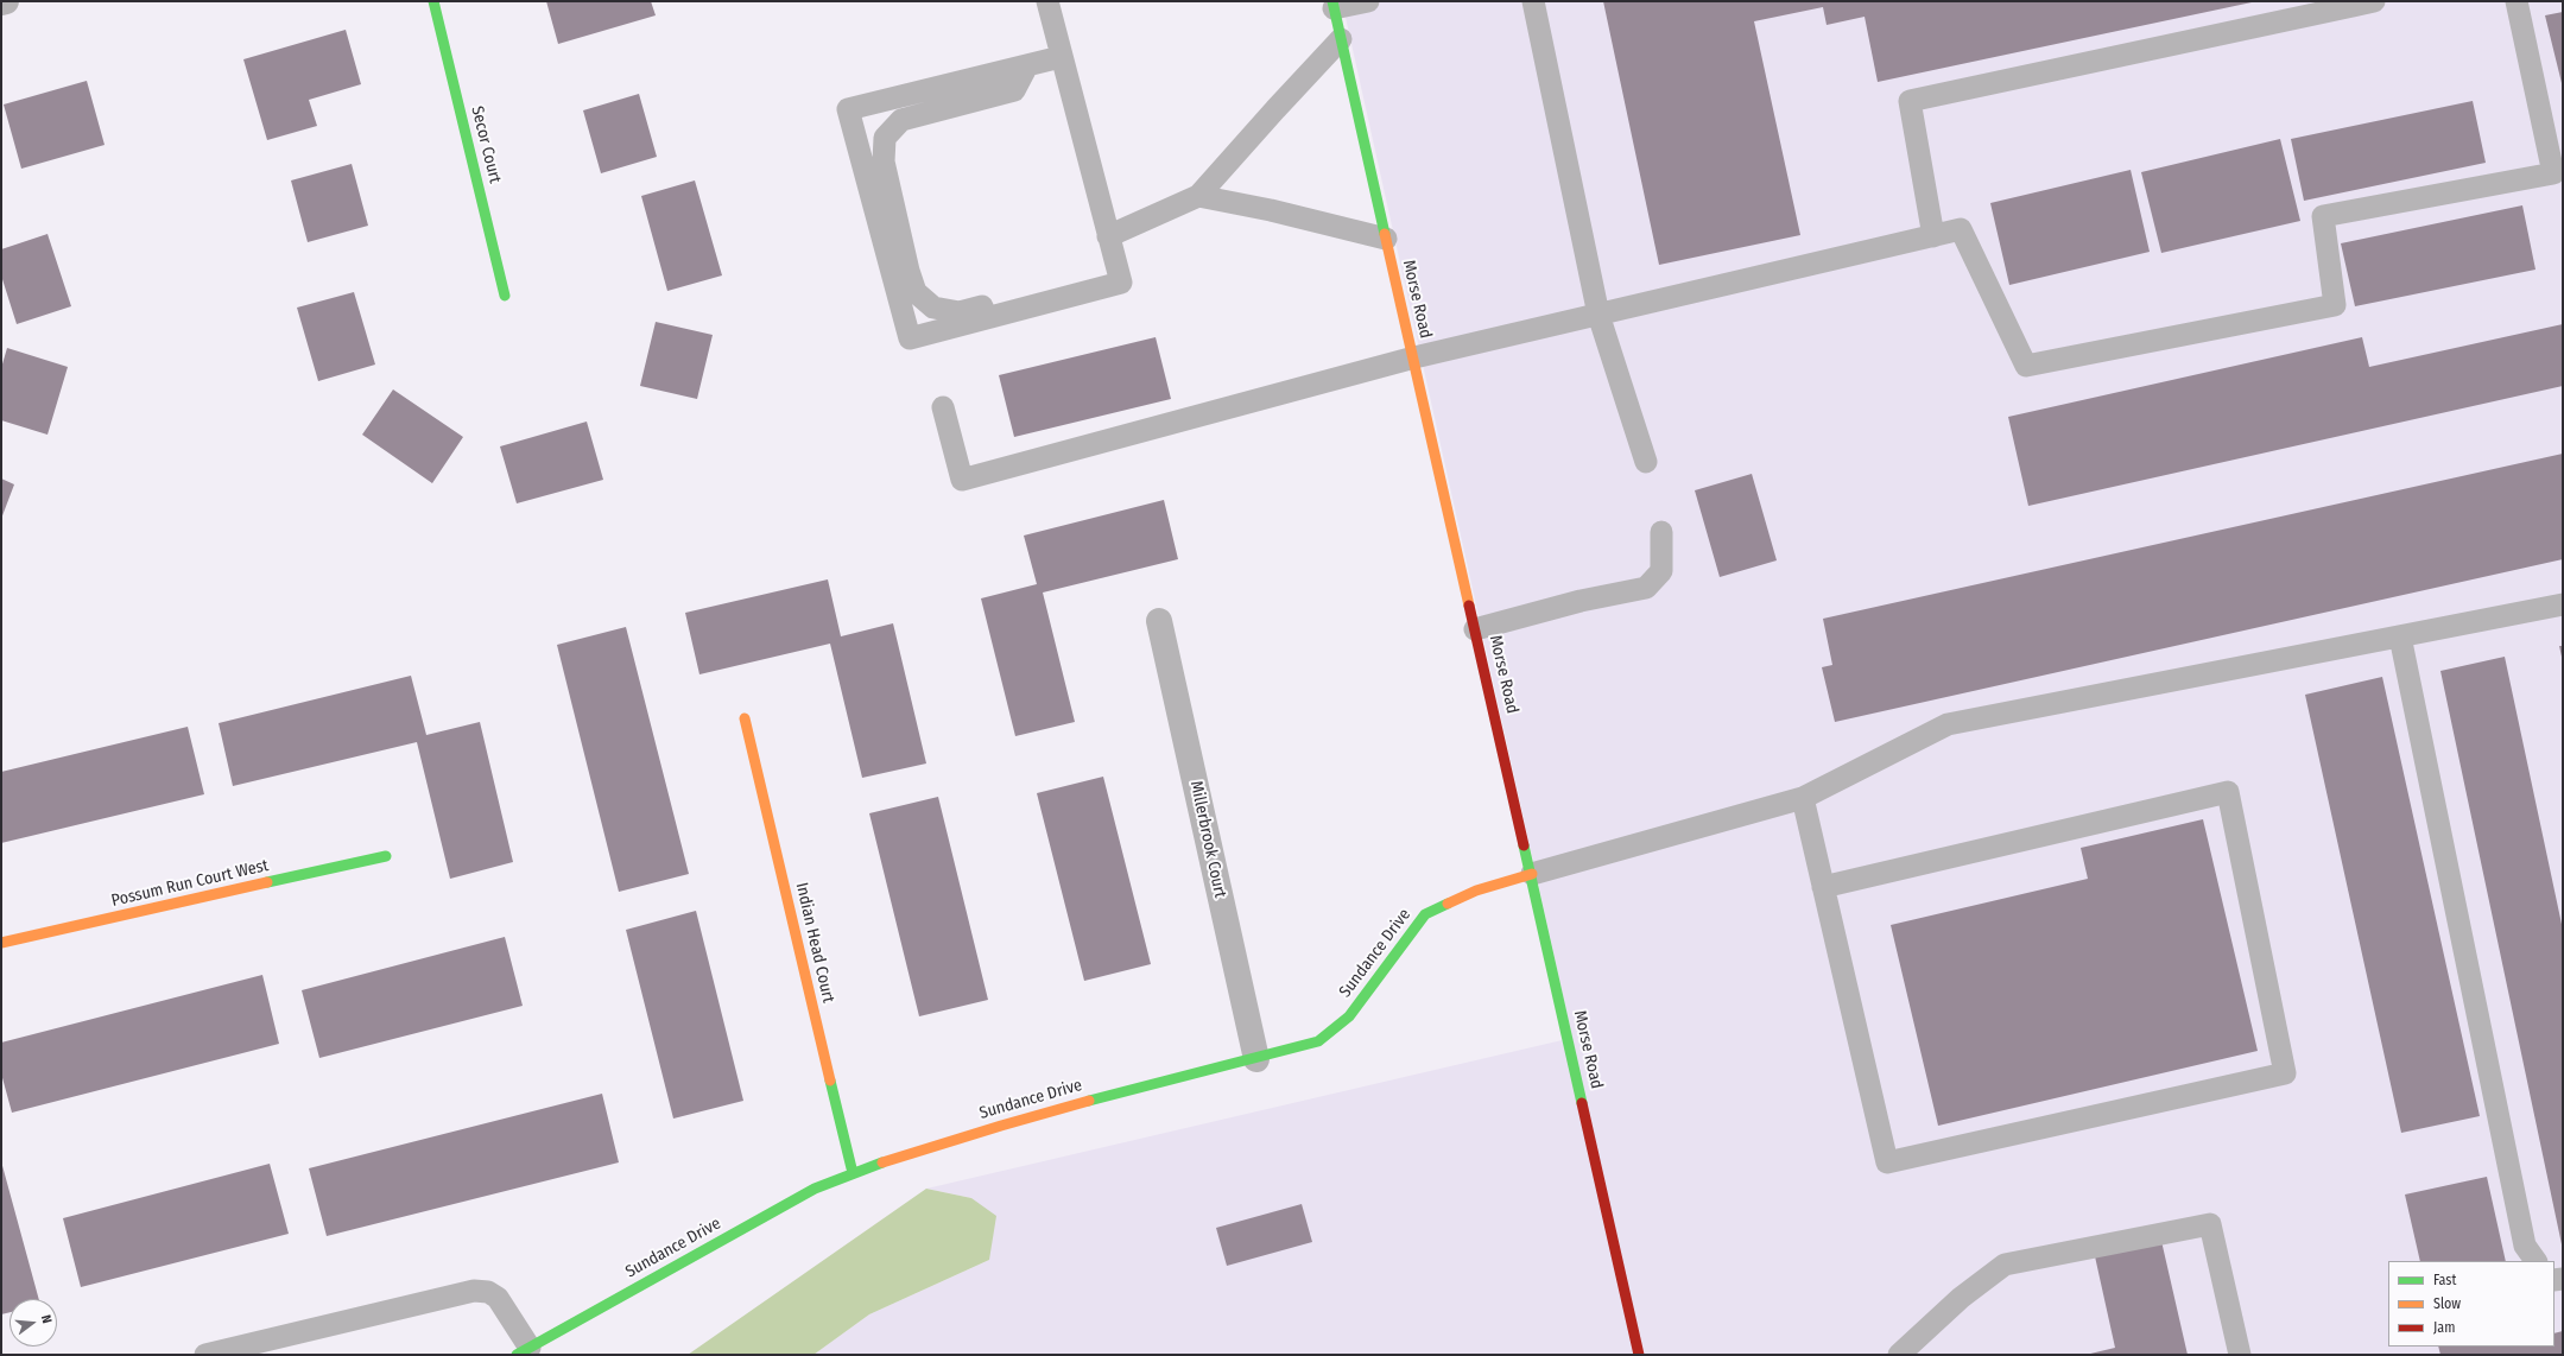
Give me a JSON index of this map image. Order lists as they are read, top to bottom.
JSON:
{
  "streets": {
    "street": [
      "Secor Court",
      "Morse Road",
      "Millerbrook Court",
      "Possum Run Court West",
      "Indian Head Court",
      "Sundance Drive"
    ]
  },
  "crossings": [
    ["Morse Road", "Sundance Drive"],
    ["Millerbrook Court", "Sundance Drive"],
    ["Indian Head Court", "Sundance Drive"]
  ],
  "legend": ["Fast", "Slow", "Jam"],
  "north": "right"
}
